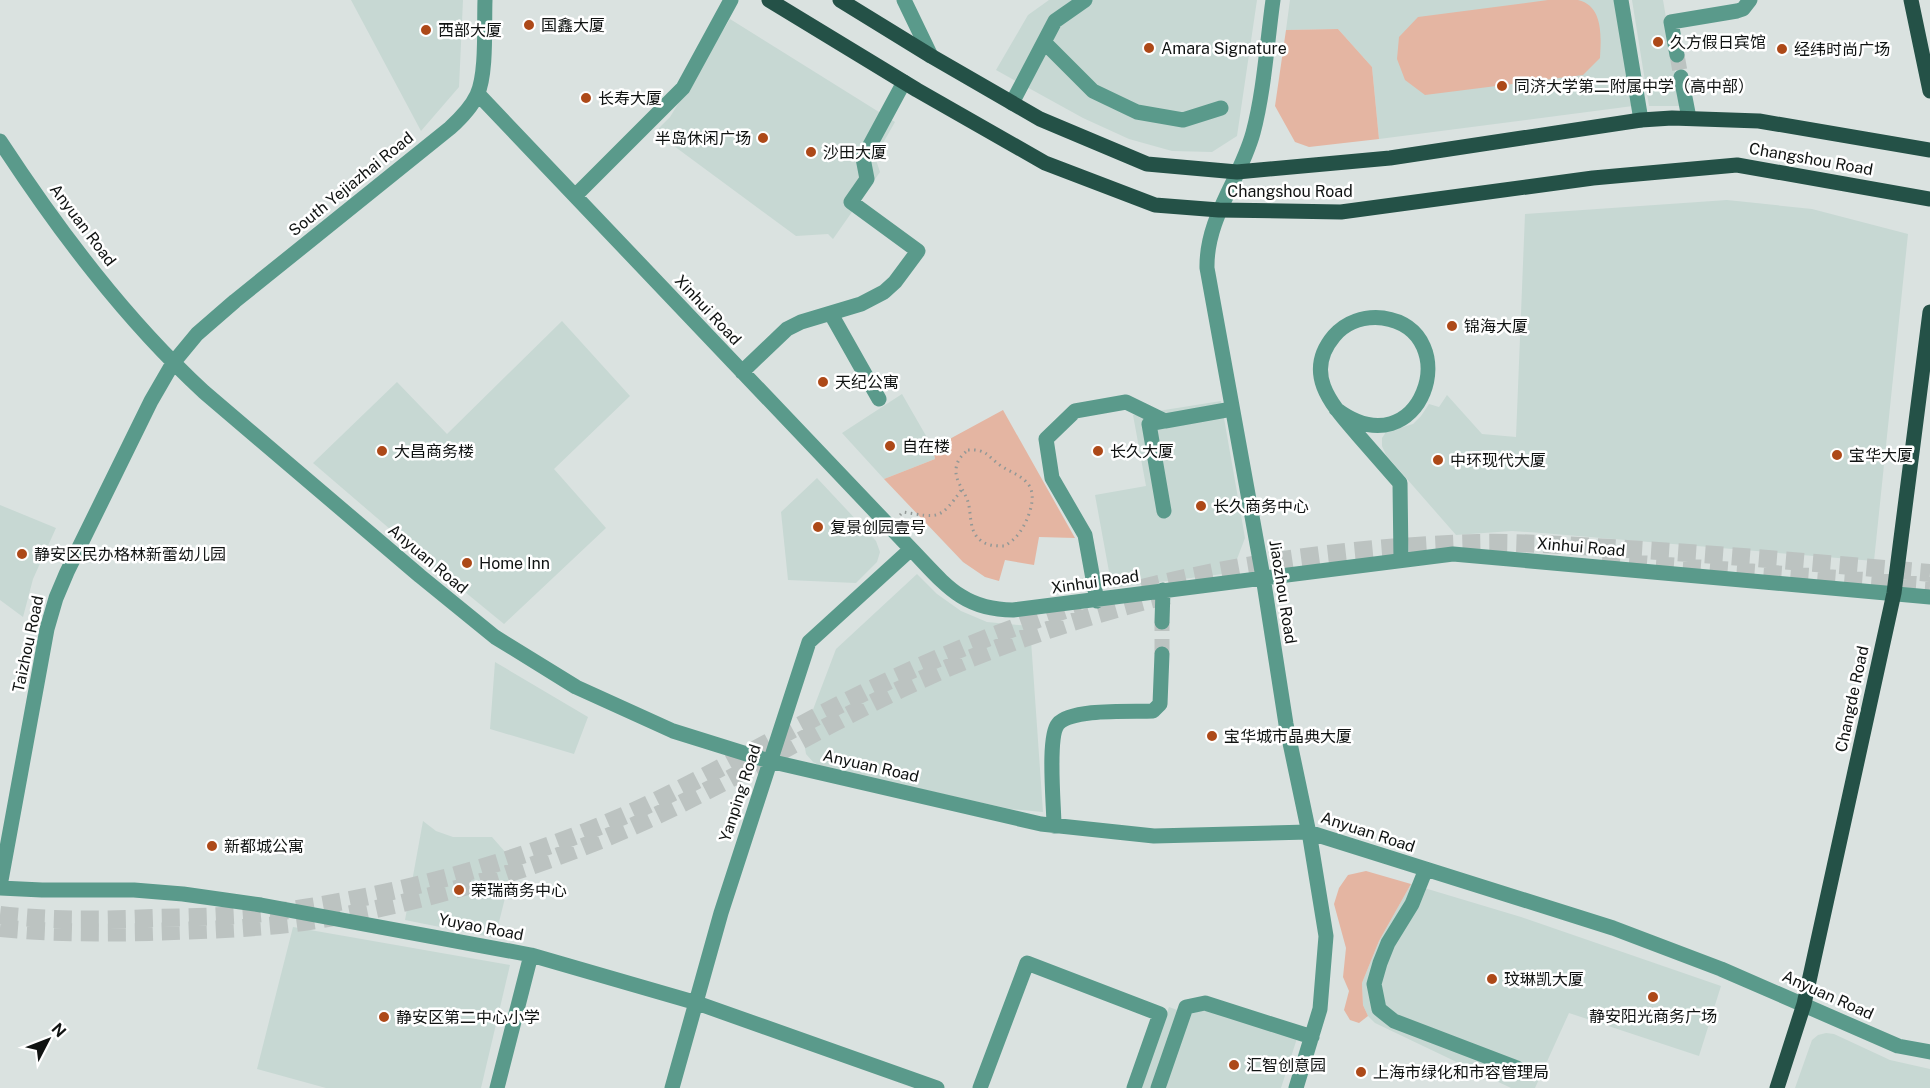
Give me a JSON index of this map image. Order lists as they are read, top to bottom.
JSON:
{
  "streets": {
    "main road": ["Changshou Road", "Changde Road"],
    "street": [
      "South Yejiazhai Road",
      "Anyuan Road",
      "Xinhui Road",
      "Jiaozhou Road",
      "Taizhou Road",
      "Yanping Road",
      "Yuyao Road"
    ]
  },
  "crossings": [
    ["Changshou Road", "Jiaozhou Road"],
    ["South Yejiazhai Road", "Anyuan Road"],
    ["South Yejiazhai Road", "Xinhui Road"],
    ["South Yejiazhai Road", "Taizhou Road"],
    ["Anyuan Road", "Jiaozhou Road"],
    ["Anyuan Road", "Taizhou Road"],
    ["Anyuan Road", "Changde Road"],
    ["Anyuan Road", "Yanping Road"],
    ["Xinhui Road", "Jiaozhou Road"],
    ["Xinhui Road", "Changde Road"],
    ["Xinhui Road", "Yanping Road"],
    ["Taizhou Road", "Yuyao Road"],
    ["Yanping Road", "Yuyao Road"]
  ],
  "places": [
    "国鑫大厦",
    "西部大厦",
    "久方假日宾馆",
    "Amara Signature",
    "经纬时尚广场",
    "同济大学第二附属中学（高中部）",
    "长寿大厦",
    "半岛休闲广场",
    "沙田大厦",
    "锦海大厦",
    "天纪公寓",
    "自在楼",
    "大昌商务楼",
    "长久大厦",
    "宝华大厦",
    "中环现代大厦",
    "长久商务中心",
    "复景创园壹号",
    "静安区民办格林新蕾幼儿园",
    "Home Inn",
    "宝华城市晶典大厦",
    "新都城公寓",
    "荣瑞商务中心",
    "玟琳凯大厦",
    "静安阳光商务广场",
    "静安区第二中心小学",
    "汇智创意园",
    "上海市绿化和市容管理局"
  ],
  "north": "top right"
}
